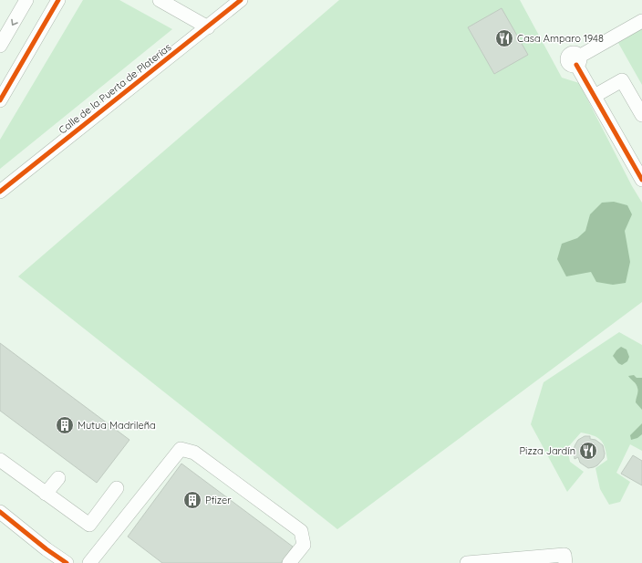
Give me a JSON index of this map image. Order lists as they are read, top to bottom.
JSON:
{
  "streets": {
    "street": ["Calle de la Puerta de Platerías"]
  },
  "places": {
    "restaurant": ["Casa Amparo 1948", "Pizza Jardín"],
    "building": ["Mutua Madrileña", "Pfizer"]
  }
}
